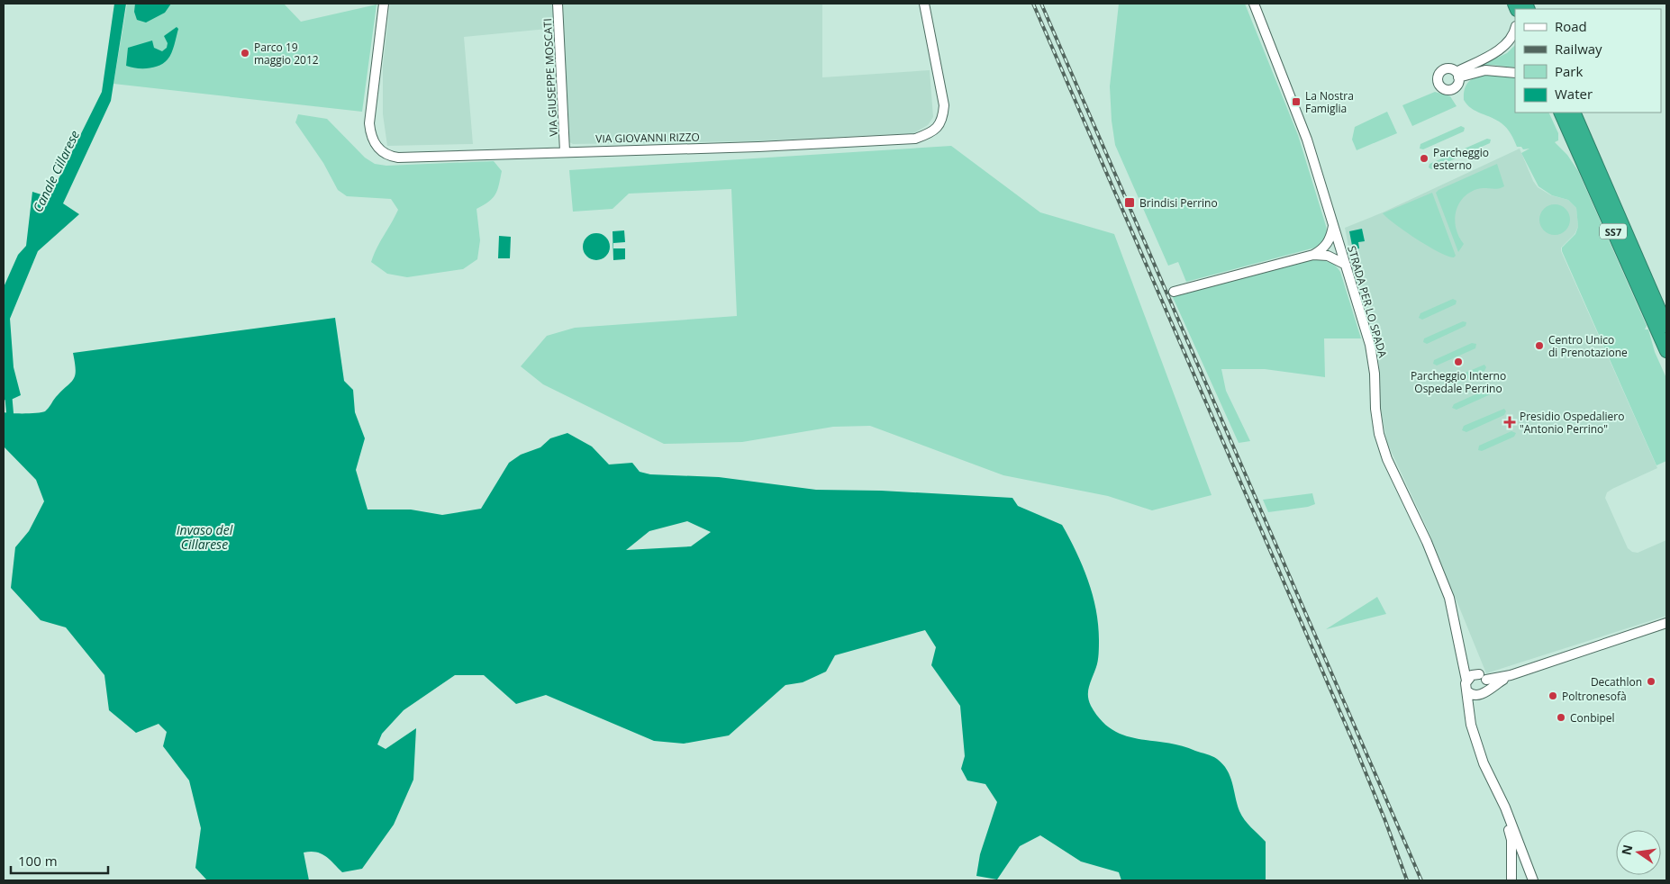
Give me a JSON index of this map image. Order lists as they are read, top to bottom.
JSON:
{
  "streets": {
    "highway": ["SS7"],
    "street": ["VIA GIUSEPPE MOSCATI", "VIA GIOVANNI RIZZO", "STRADA PER LO SPADA"]
  },
  "crossings": [
    ["VIA GIUSEPPE MOSCATI", "VIA GIOVANNI RIZZO"]
  ],
  "water": ["Canale Cillarese", "Invaso del Cillarese"],
  "places": {
    "other": [
      "Parco 19 maggio 2012",
      "Parcheggio esterno",
      "Centro Unico di Prenotazione",
      "Parcheggio Interno Ospedale Perrino",
      "Decathlon",
      "Poltronesofà",
      "Conbipel"
    ],
    "transit": ["La Nostra Famiglia", "Brindisi Perrino"],
    "health": ["Presidio Ospedaliero \"Antonio Perrino\""]
  },
  "legend": [
    "Road",
    "Railway",
    "Park",
    "Water"
  ],
  "scale_bar": "100 m",
  "north": "left"
}
